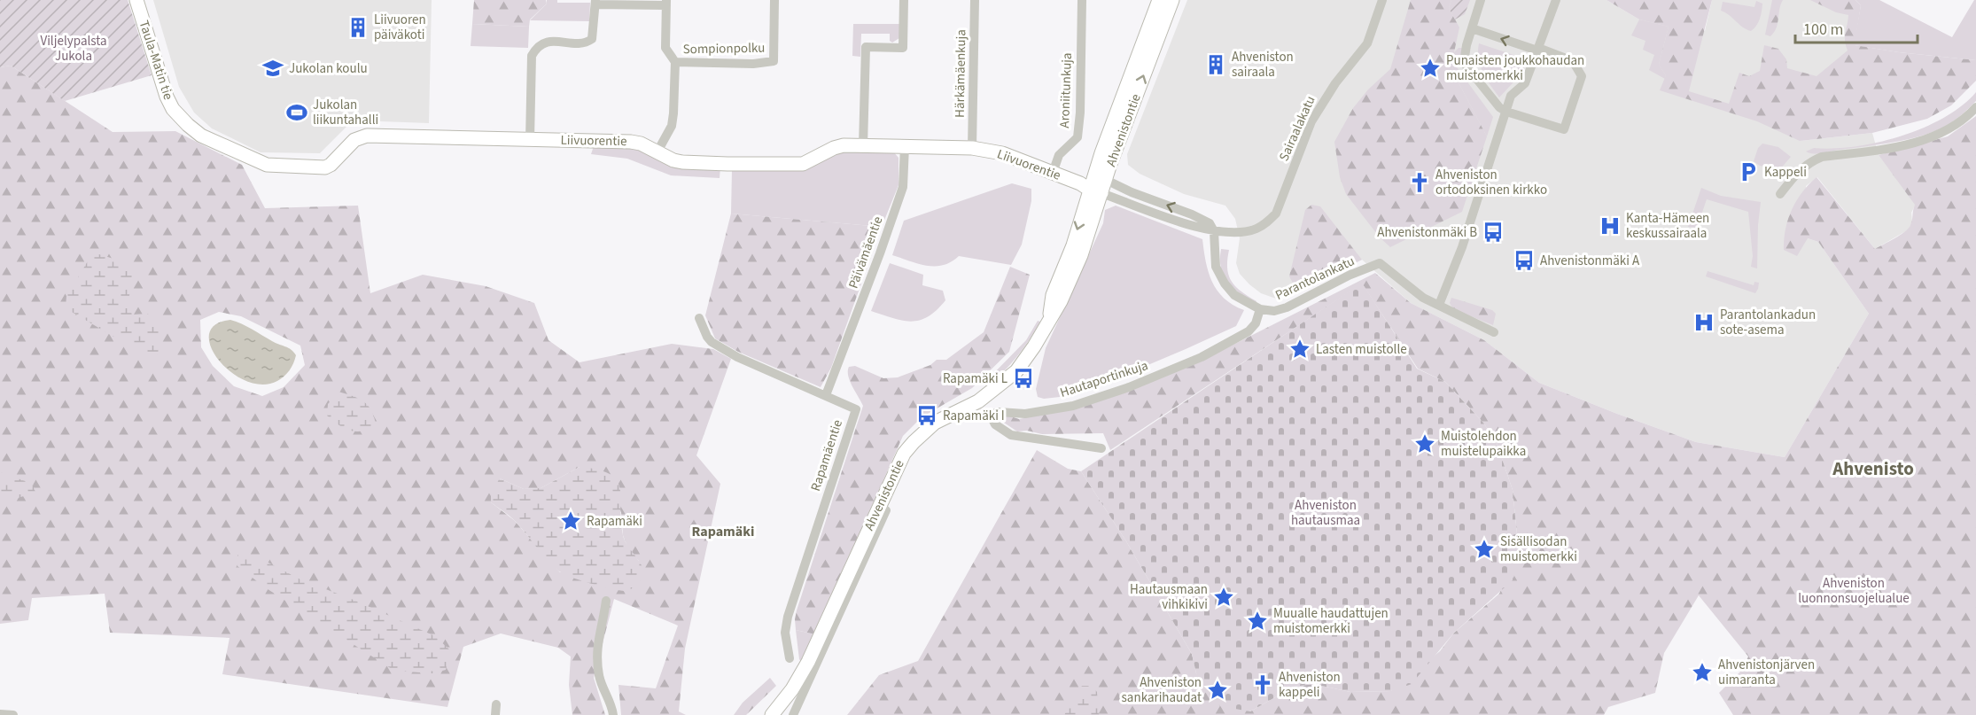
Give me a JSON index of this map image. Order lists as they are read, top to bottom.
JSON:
{
  "streets": {
    "street": [
      "Sompionpolku",
      "Taula-Matin tie",
      "Härkämäenkuja",
      "Aroniitunkuja",
      "Sairaalakatu",
      "Ahvenistontie",
      "Liivuorentie",
      "Päivämäentie",
      "Parantolankatu",
      "Hautaportinkuja",
      "Rapamäentie"
    ]
  },
  "crossings": [
    ["Taula-Matin tie", "Liivuorentie"],
    ["Härkämäenkuja", "Liivuorentie"],
    ["Aroniitunkuja", "Liivuorentie"],
    ["Sairaalakatu", "Ahvenistontie"],
    ["Sairaalakatu", "Liivuorentie"],
    ["Ahvenistontie", "Liivuorentie"],
    ["Liivuorentie", "Päivämäentie"],
    ["Päivämäentie", "Rapamäentie"],
    ["Parantolankatu", "Hautaportinkuja"]
  ],
  "districts": ["Ahvenisto", "Rapamäki"],
  "parks": ["Viljelypalsta Jukola", "Ahveniston hautausmaa", "Ahveniston luonnonsuojelualue"],
  "places": {
    "building": ["Liivuoren päiväkoti", "Ahveniston sairaala"],
    "school or university": ["Jukolan koulu"],
    "place": [
      "Punaisten joukkohaudan muistomerkki",
      "Lasten muistolle",
      "Muistolehdon muistelupaikka",
      "Rapamäki",
      "Sisällisodan muistomerkki",
      "Hautausmaan vihkikivi",
      "Muualle haudattujen muistomerkki",
      "Ahvenistonjärven uimaranta",
      "Ahveniston sankarihaudat"
    ],
    "sports": ["Jukolan liikuntahalli"],
    "parking": ["Kappeli"],
    "church": ["Ahveniston ortodoksinen kirkko", "Ahveniston kappeli"],
    "hospital": ["Kanta-Hämeen keskussairaala", "Parantolankadun sote-asema"],
    "bus stop": [
      "Ahvenistonmäki B",
      "Ahvenistonmäki A",
      "Rapamäki L",
      "Rapamäki I"
    ]
  },
  "scale_bar": "100 m"
}
